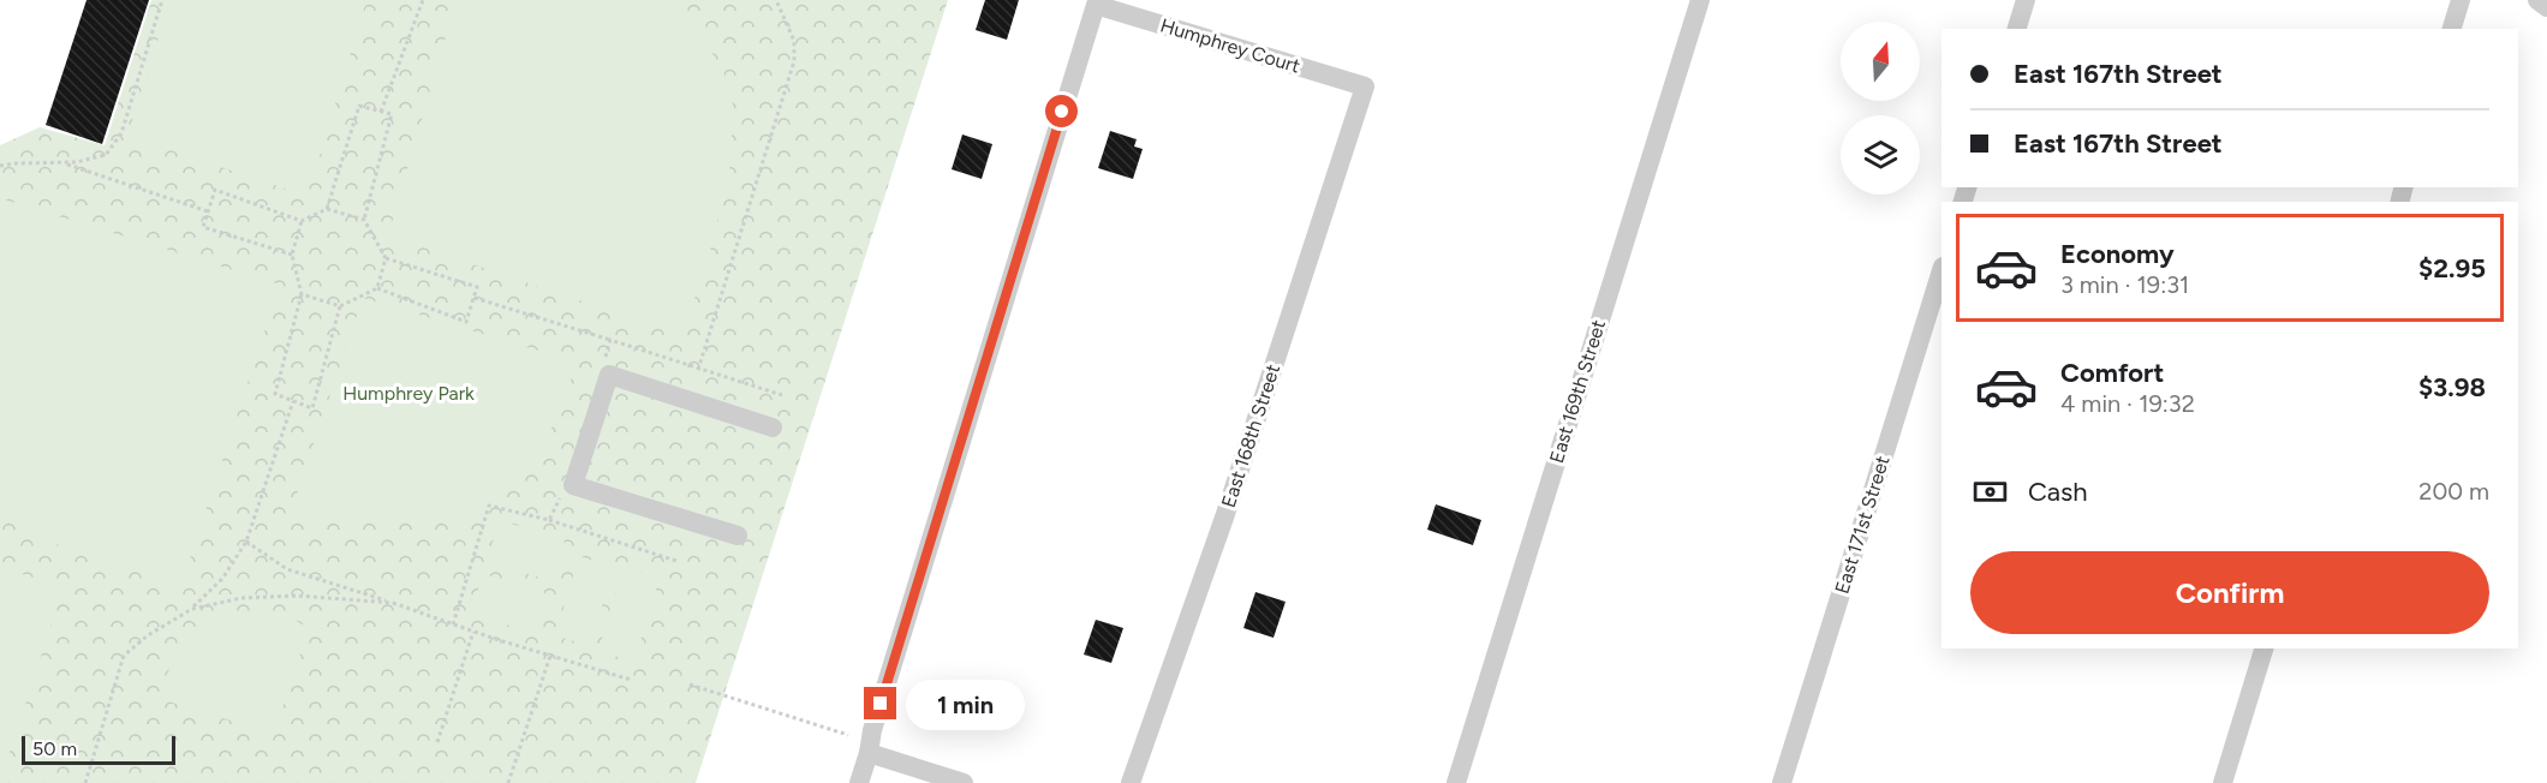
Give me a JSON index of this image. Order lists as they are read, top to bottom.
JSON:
{
  "streets": {
    "street": [
      "Humphrey Court",
      "East 169th Street",
      "East 168th Street",
      "East 171st Street"
    ]
  },
  "crossings": [
    ["Humphrey Court", "East 168th Street"]
  ],
  "parks": ["Humphrey Park"],
  "scale_bar": "50 m",
  "north": "top",
  "page": {
    "banner": ["East 167th Street", "East 167th Street"],
    "list": [
      {
        "name": "Economy",
        "note": "3 min · 19:31",
        "value": "$2.95"
      },
      {
        "name": "Comfort",
        "note": "4 min · 19:32",
        "value": "$3.98"
      }
    ],
    "pay": ["Cash", "200 m"],
    "buttons": "Confirm",
    "bubble": "1 min",
    "scale": "50 m"
  }
}
